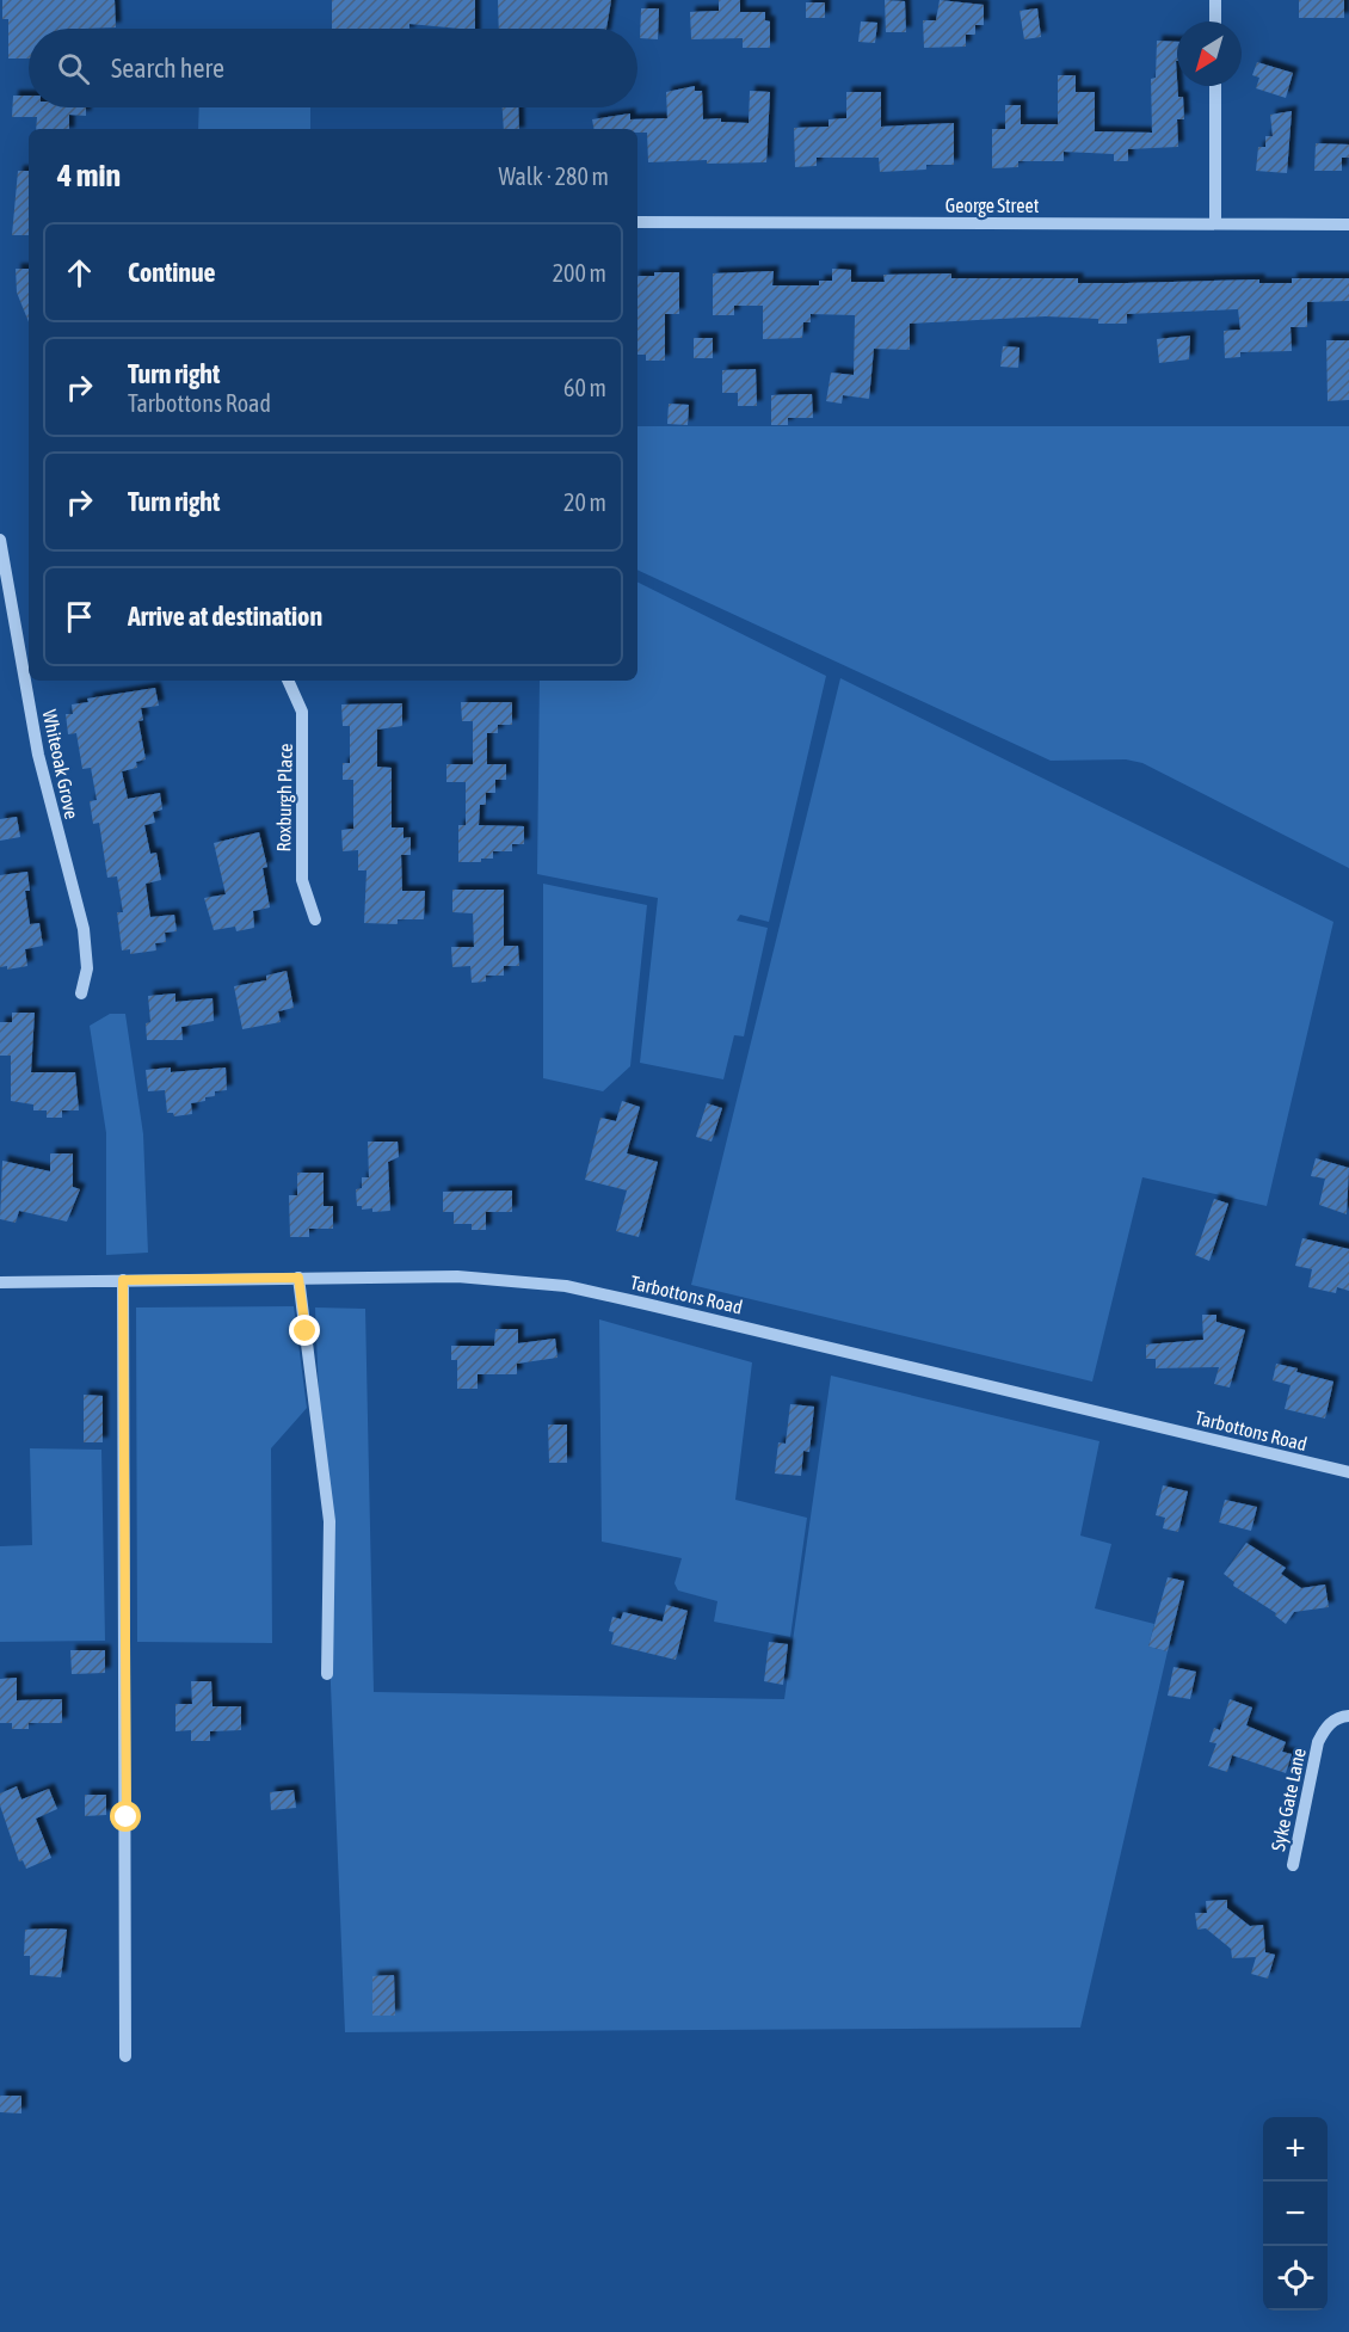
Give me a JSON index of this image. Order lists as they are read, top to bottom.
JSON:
{
  "streets": {
    "street": [
      "George Street",
      "Whiteoak Grove",
      "Roxburgh Place",
      "Tarbottons Road",
      "Syke Gate Lane"
    ]
  },
  "north": "bottom left",
  "page": {
    "search": "Search here",
    "heading": ["4 min", "Walk · 280 m"],
    "list": [
      ["Continue", "200 m"],
      ["Turn right", "Tarbottons Road", "60 m"],
      ["Turn right", "20 m"],
      "Arrive at destination"
    ],
    "map_buttons": ["+", "−"]
  }
}
